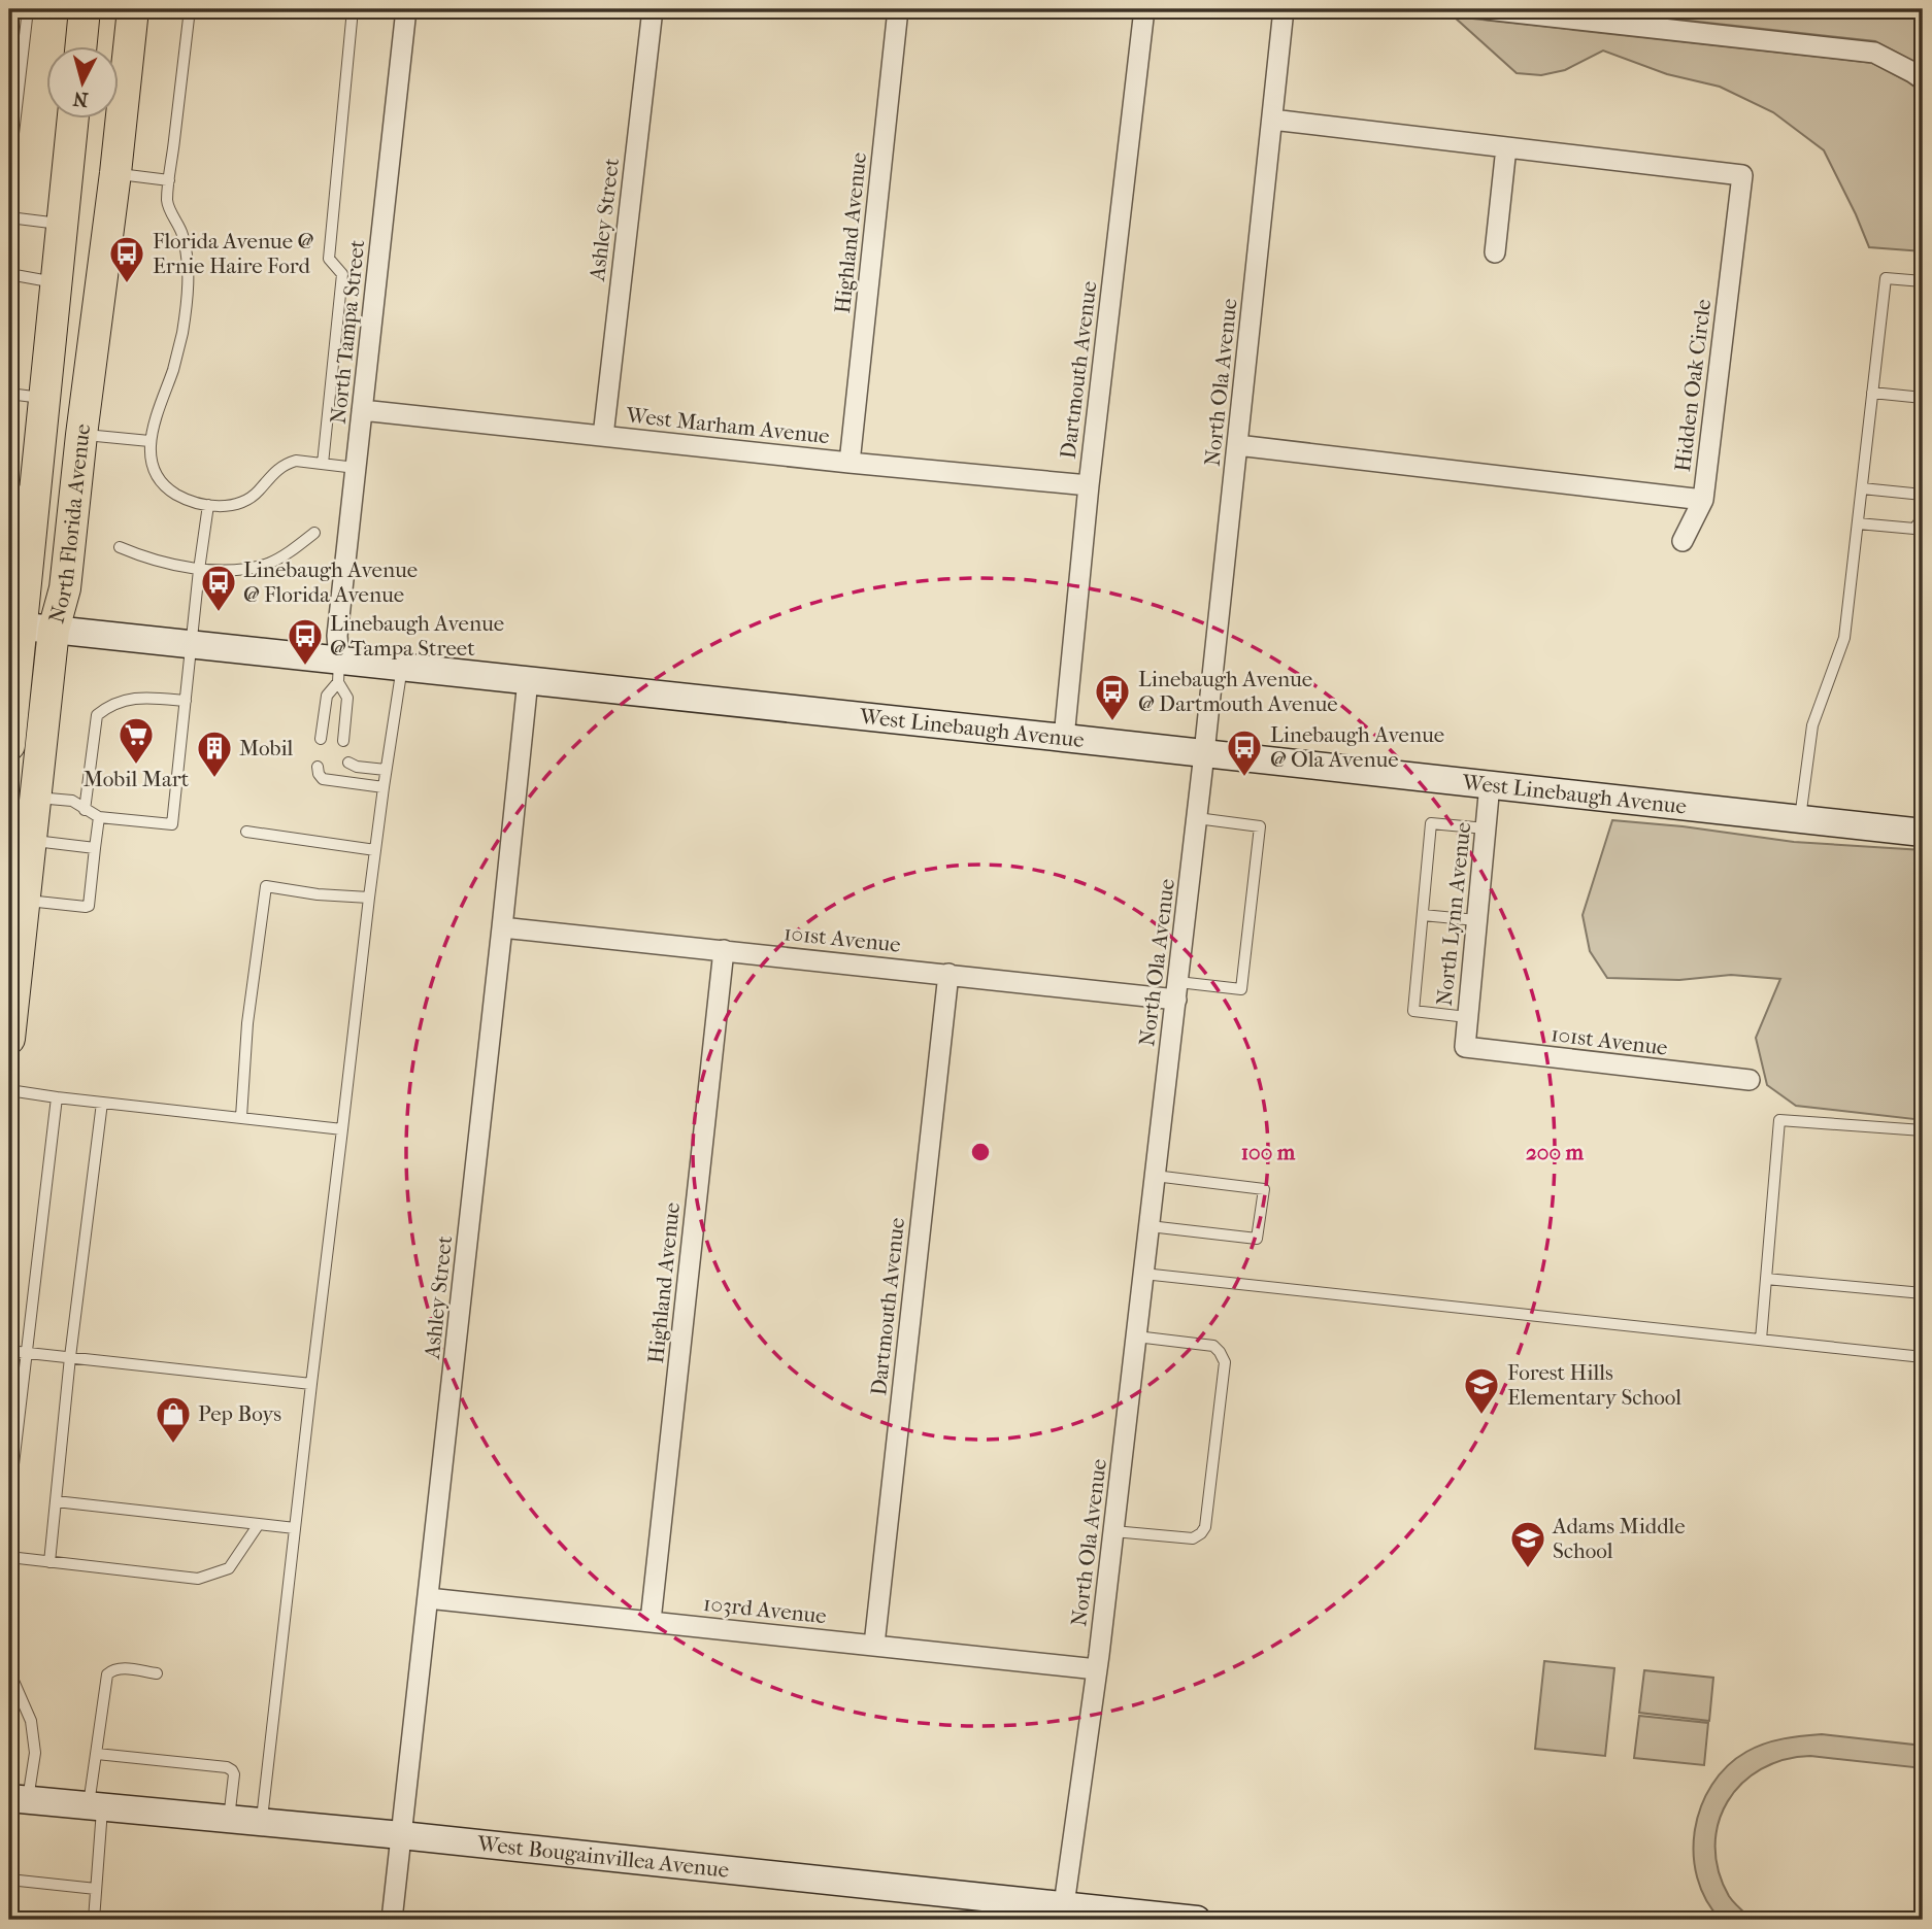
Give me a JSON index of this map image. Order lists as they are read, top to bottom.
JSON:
{
  "streets": {
    "main road": ["North Florida Avenue"],
    "street": [
      "Ashley Street",
      "Highland Avenue",
      "North Tampa Street",
      "Dartmouth Avenue",
      "North Ola Avenue",
      "Hidden Oak Circle",
      "West Marham Avenue",
      "West Linebaugh Avenue",
      "North Lynn Avenue",
      "101st Avenue",
      "103rd Avenue",
      "West Bougainvillea Avenue"
    ]
  },
  "crossings": [
    ["Ashley Street", "West Marham Avenue"],
    ["Ashley Street", "West Linebaugh Avenue"],
    ["Ashley Street", "101st Avenue"],
    ["Ashley Street", "103rd Avenue"],
    ["Ashley Street", "West Bougainvillea Avenue"],
    ["Highland Avenue", "West Marham Avenue"],
    ["Highland Avenue", "101st Avenue"],
    ["Highland Avenue", "103rd Avenue"],
    ["North Tampa Street", "West Marham Avenue"],
    ["North Tampa Street", "West Linebaugh Avenue"],
    ["Dartmouth Avenue", "West Marham Avenue"],
    ["Dartmouth Avenue", "West Linebaugh Avenue"],
    ["Dartmouth Avenue", "101st Avenue"],
    ["Dartmouth Avenue", "103rd Avenue"],
    ["North Ola Avenue", "Hidden Oak Circle"],
    ["North Ola Avenue", "West Linebaugh Avenue"],
    ["North Ola Avenue", "101st Avenue"],
    ["North Ola Avenue", "103rd Avenue"],
    ["North Ola Avenue", "West Bougainvillea Avenue"],
    ["North Florida Avenue", "West Linebaugh Avenue"],
    ["West Linebaugh Avenue", "North Lynn Avenue"],
    ["North Lynn Avenue", "101st Avenue"]
  ],
  "places": {
    "bus stop": [
      "Florida Avenue @ Ernie Haire Ford",
      "Linebaugh Avenue @ Florida Avenue",
      "Linebaugh Avenue @ Tampa Street",
      "Linebaugh Avenue @ Dartmouth Avenue",
      "Linebaugh Avenue @ Ola Avenue"
    ],
    "supermarket": ["Mobil Mart"],
    "building": ["Mobil"],
    "school or university": ["Forest Hills Elementary School", "Adams Middle School"],
    "shop": ["Pep Boys"]
  },
  "north": "bottom",
  "rings": ["100 m", "200 m"]
}
